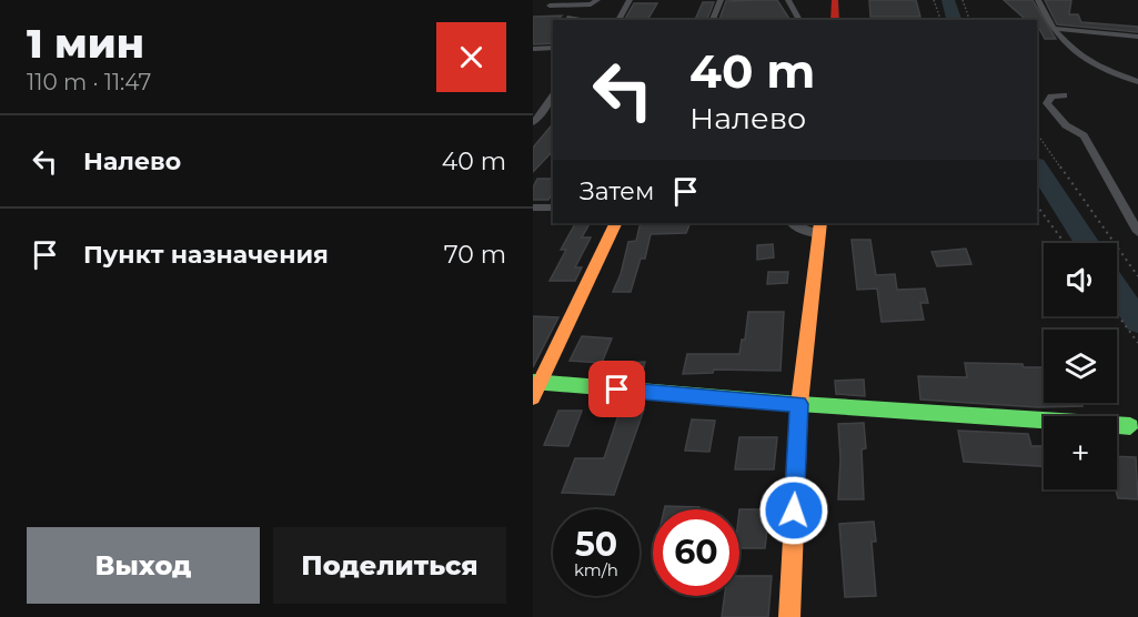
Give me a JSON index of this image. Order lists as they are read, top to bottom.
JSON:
{
  "page": {
    "heading": ["1 мин", "110 m · 11:47"],
    "turn": ["40 m", "Налево"],
    "list": [
      {
        "name": "Налево",
        "value": "40 m"
      },
      {
        "name": "Пункт назначения",
        "value": "70 m"
      }
    ],
    "then": "Затем",
    "map_buttons": "+",
    "speed": "50 km/h",
    "limit": "60",
    "buttons": ["Выход", "Поделиться"]
  }
}
